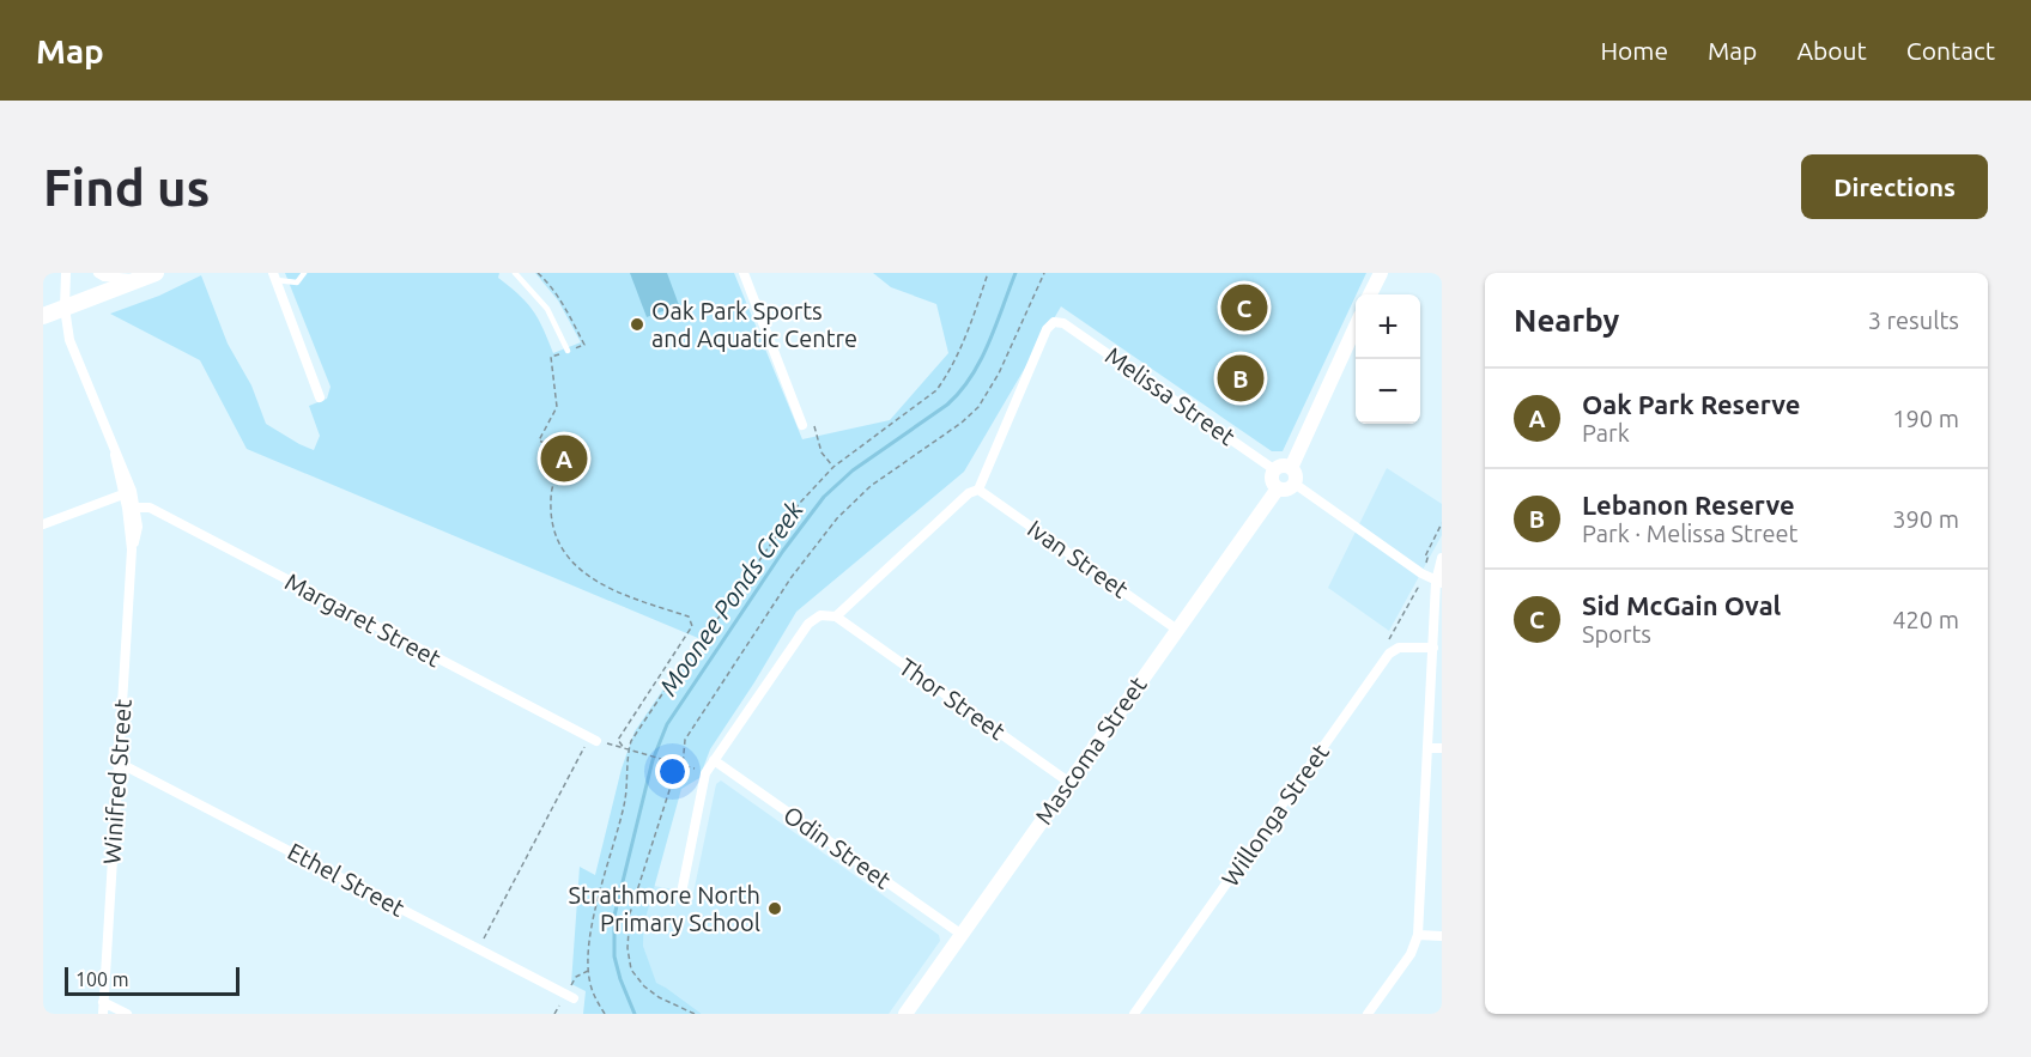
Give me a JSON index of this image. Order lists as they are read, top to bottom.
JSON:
{
  "streets": {
    "main road": ["Mascoma Street"],
    "street": [
      "Melissa Street",
      "Ivan Street",
      "Margaret Street",
      "Thor Street",
      "Winifred Street",
      "Willonga Street",
      "Odin Street",
      "Ethel Street"
    ]
  },
  "crossings": [
    ["Melissa Street", "Ivan Street"],
    ["Melissa Street", "Mascoma Street"],
    ["Ivan Street", "Mascoma Street"],
    ["Margaret Street", "Winifred Street"],
    ["Thor Street", "Mascoma Street"],
    ["Mascoma Street", "Odin Street"],
    ["Winifred Street", "Ethel Street"]
  ],
  "water": ["Moonee Ponds Creek"],
  "places": ["Oak Park Sports and Aquatic Centre", "Strathmore North Primary School"],
  "scale_bar": "100 m",
  "page": {
    "header": "Map",
    "nav": [
      "Home",
      "Map",
      "About",
      "Contact"
    ],
    "buttons": "Directions",
    "title": "Find us",
    "heading": ["Nearby", "3 results"],
    "pins": ["C", "B", "A"],
    "map_buttons": ["+", "−"],
    "list": [
      {
        "mark": "A",
        "name": "Oak Park Reserve",
        "note": "Park",
        "value": "190 m"
      },
      {
        "mark": "B",
        "name": "Lebanon Reserve",
        "note": "Park · Melissa Street",
        "value": "390 m"
      },
      {
        "mark": "C",
        "name": "Sid McGain Oval",
        "note": "Sports",
        "value": "420 m"
      }
    ],
    "scale": "100 m"
  }
}
